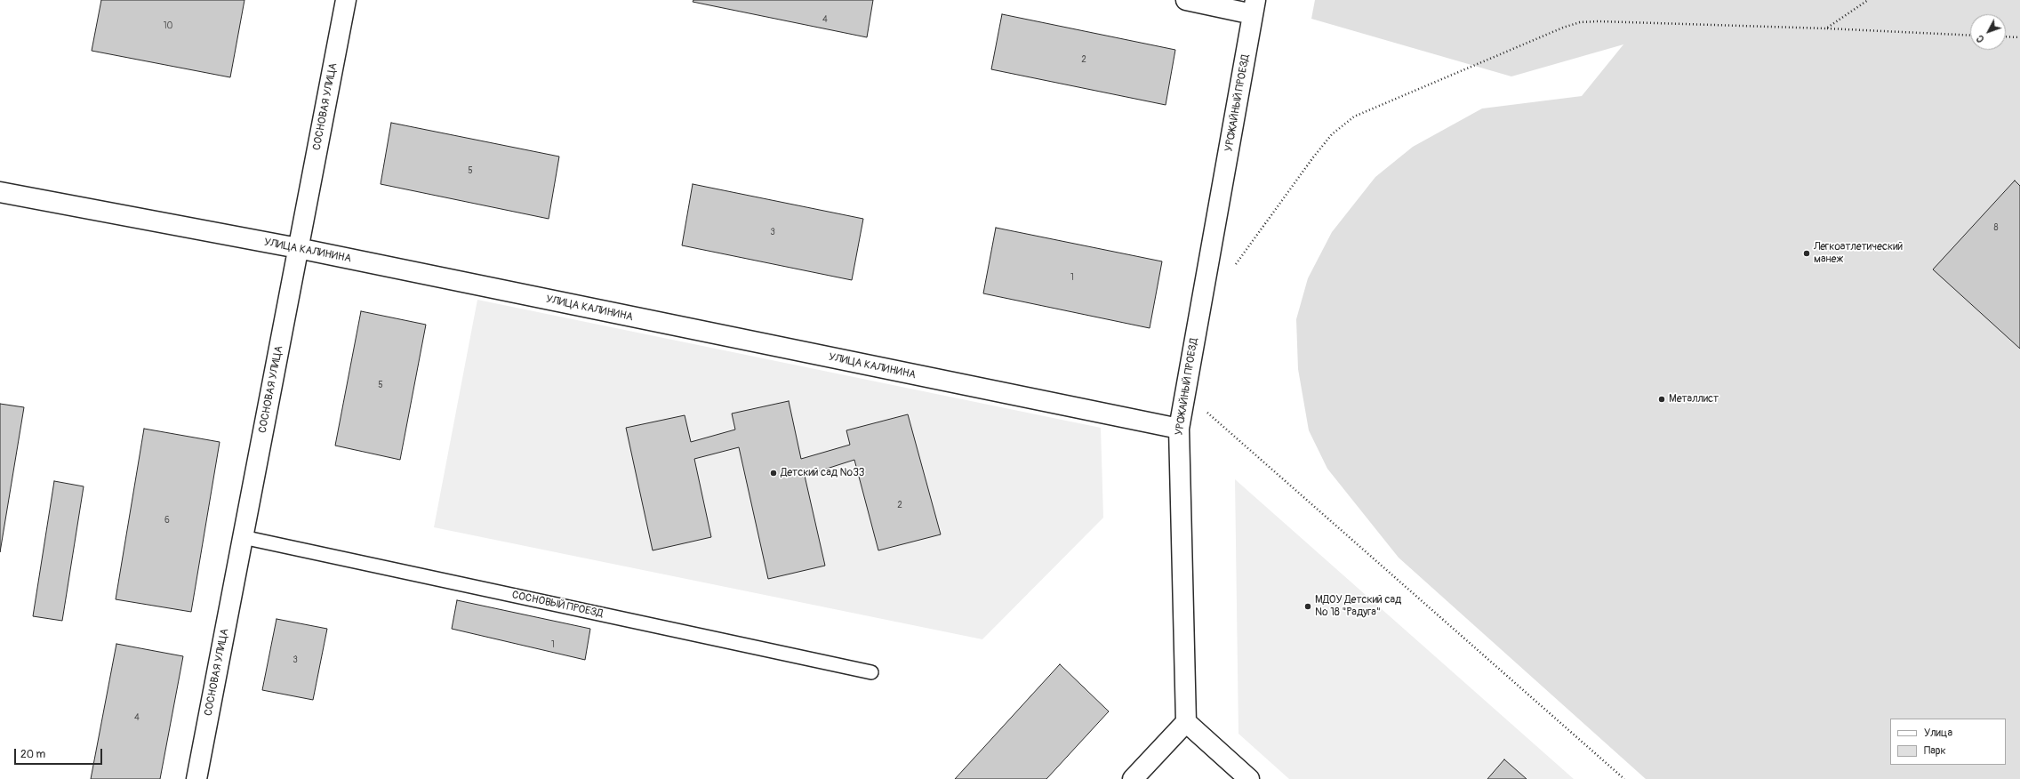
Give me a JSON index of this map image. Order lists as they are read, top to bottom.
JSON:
{
  "streets": {
    "street": ["УРОЖАЙНЫЙ ПРОЕЗД", "СОСНОВАЯ УЛИЦА", "УЛИЦА КАЛИНИНА"],
    "lane": ["СОСНОВЫЙ ПРОЕЗД"]
  },
  "crossings": [
    ["УРОЖАЙНЫЙ ПРОЕЗД", "УЛИЦА КАЛИНИНА"],
    ["СОСНОВАЯ УЛИЦА", "УЛИЦА КАЛИНИНА"],
    ["СОСНОВАЯ УЛИЦА", "СОСНОВЫЙ ПРОЕЗД"]
  ],
  "places": [
    "Легкоатлетический манеж",
    "Металлист",
    "Детский сад №33",
    "МДОУ Детский сад № 18 \"Радуга\""
  ],
  "house_numbers": [
    "4",
    "10",
    "2",
    "5",
    "8",
    "3",
    "1",
    "5",
    "2",
    "6",
    "1",
    "3",
    "4"
  ],
  "legend": ["Улица", "Парк"],
  "scale_bar": "20 m",
  "north": "bottom left"
}
